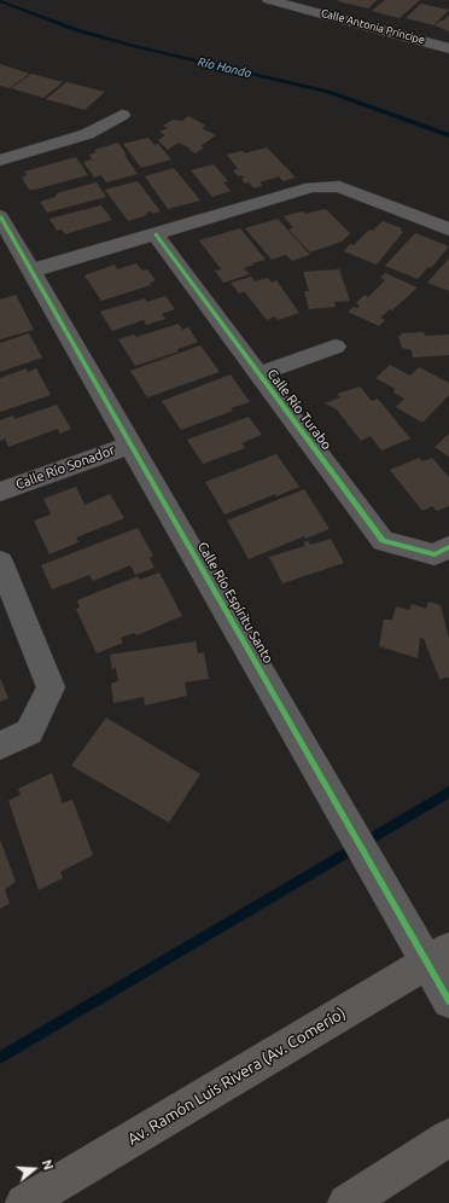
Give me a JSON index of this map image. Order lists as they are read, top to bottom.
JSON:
{
  "streets": {
    "main road": ["Av. Ramón Luis Rivera (Av. Comerío)"],
    "street": [
      "Calle Antonia Príncipe",
      "Calle Río Turabo",
      "Calle Río Sonador",
      "Calle Río Espíritu Santo"
    ]
  },
  "crossings": [
    ["Calle Río Sonador", "Calle Río Espíritu Santo"],
    ["Calle Río Espíritu Santo", "Av. Ramón Luis Rivera (Av. Comerío)"]
  ],
  "water": ["Río Hondo"],
  "north": "right"
}
